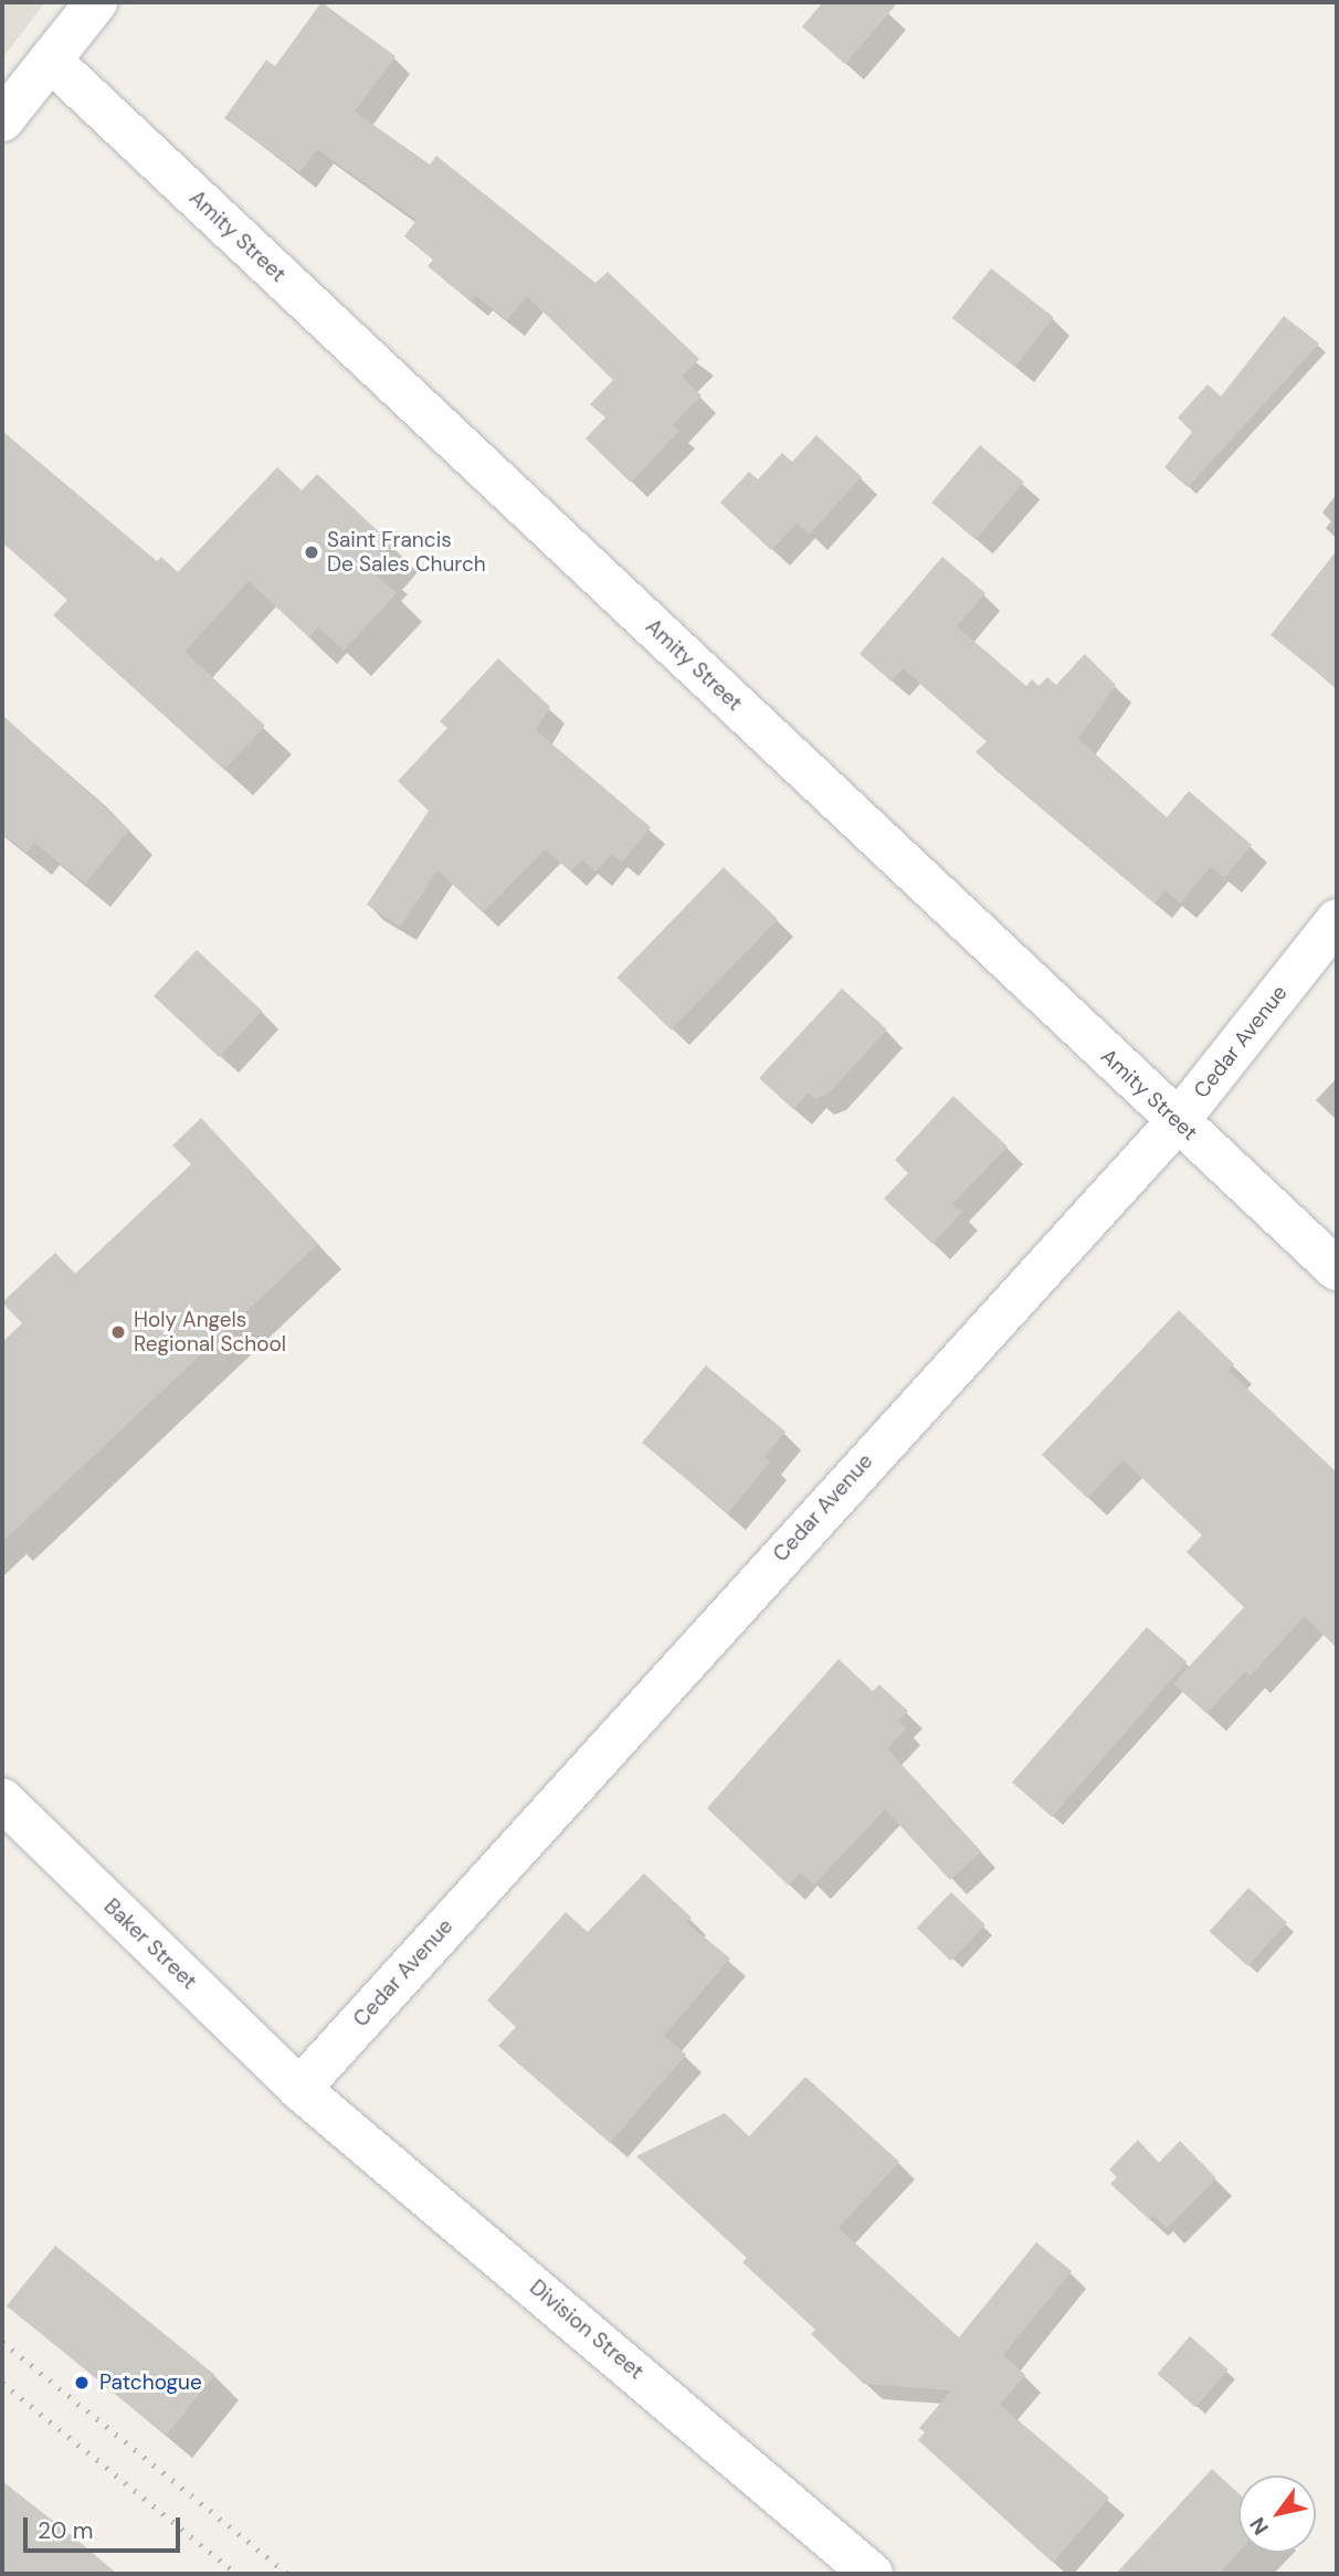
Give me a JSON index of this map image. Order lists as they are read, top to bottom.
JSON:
{
  "streets": {
    "street": [
      "Amity Street",
      "Cedar Avenue",
      "Baker Street",
      "Division Street"
    ]
  },
  "crossings": [
    ["Amity Street", "Cedar Avenue"],
    ["Cedar Avenue", "Baker Street"],
    ["Cedar Avenue", "Division Street"],
    ["Baker Street", "Division Street"]
  ],
  "places": ["Saint Francis De Sales Church", "Holy Angels Regional School", "Patchogue"],
  "scale_bar": "20 m",
  "north": "bottom left"
}
